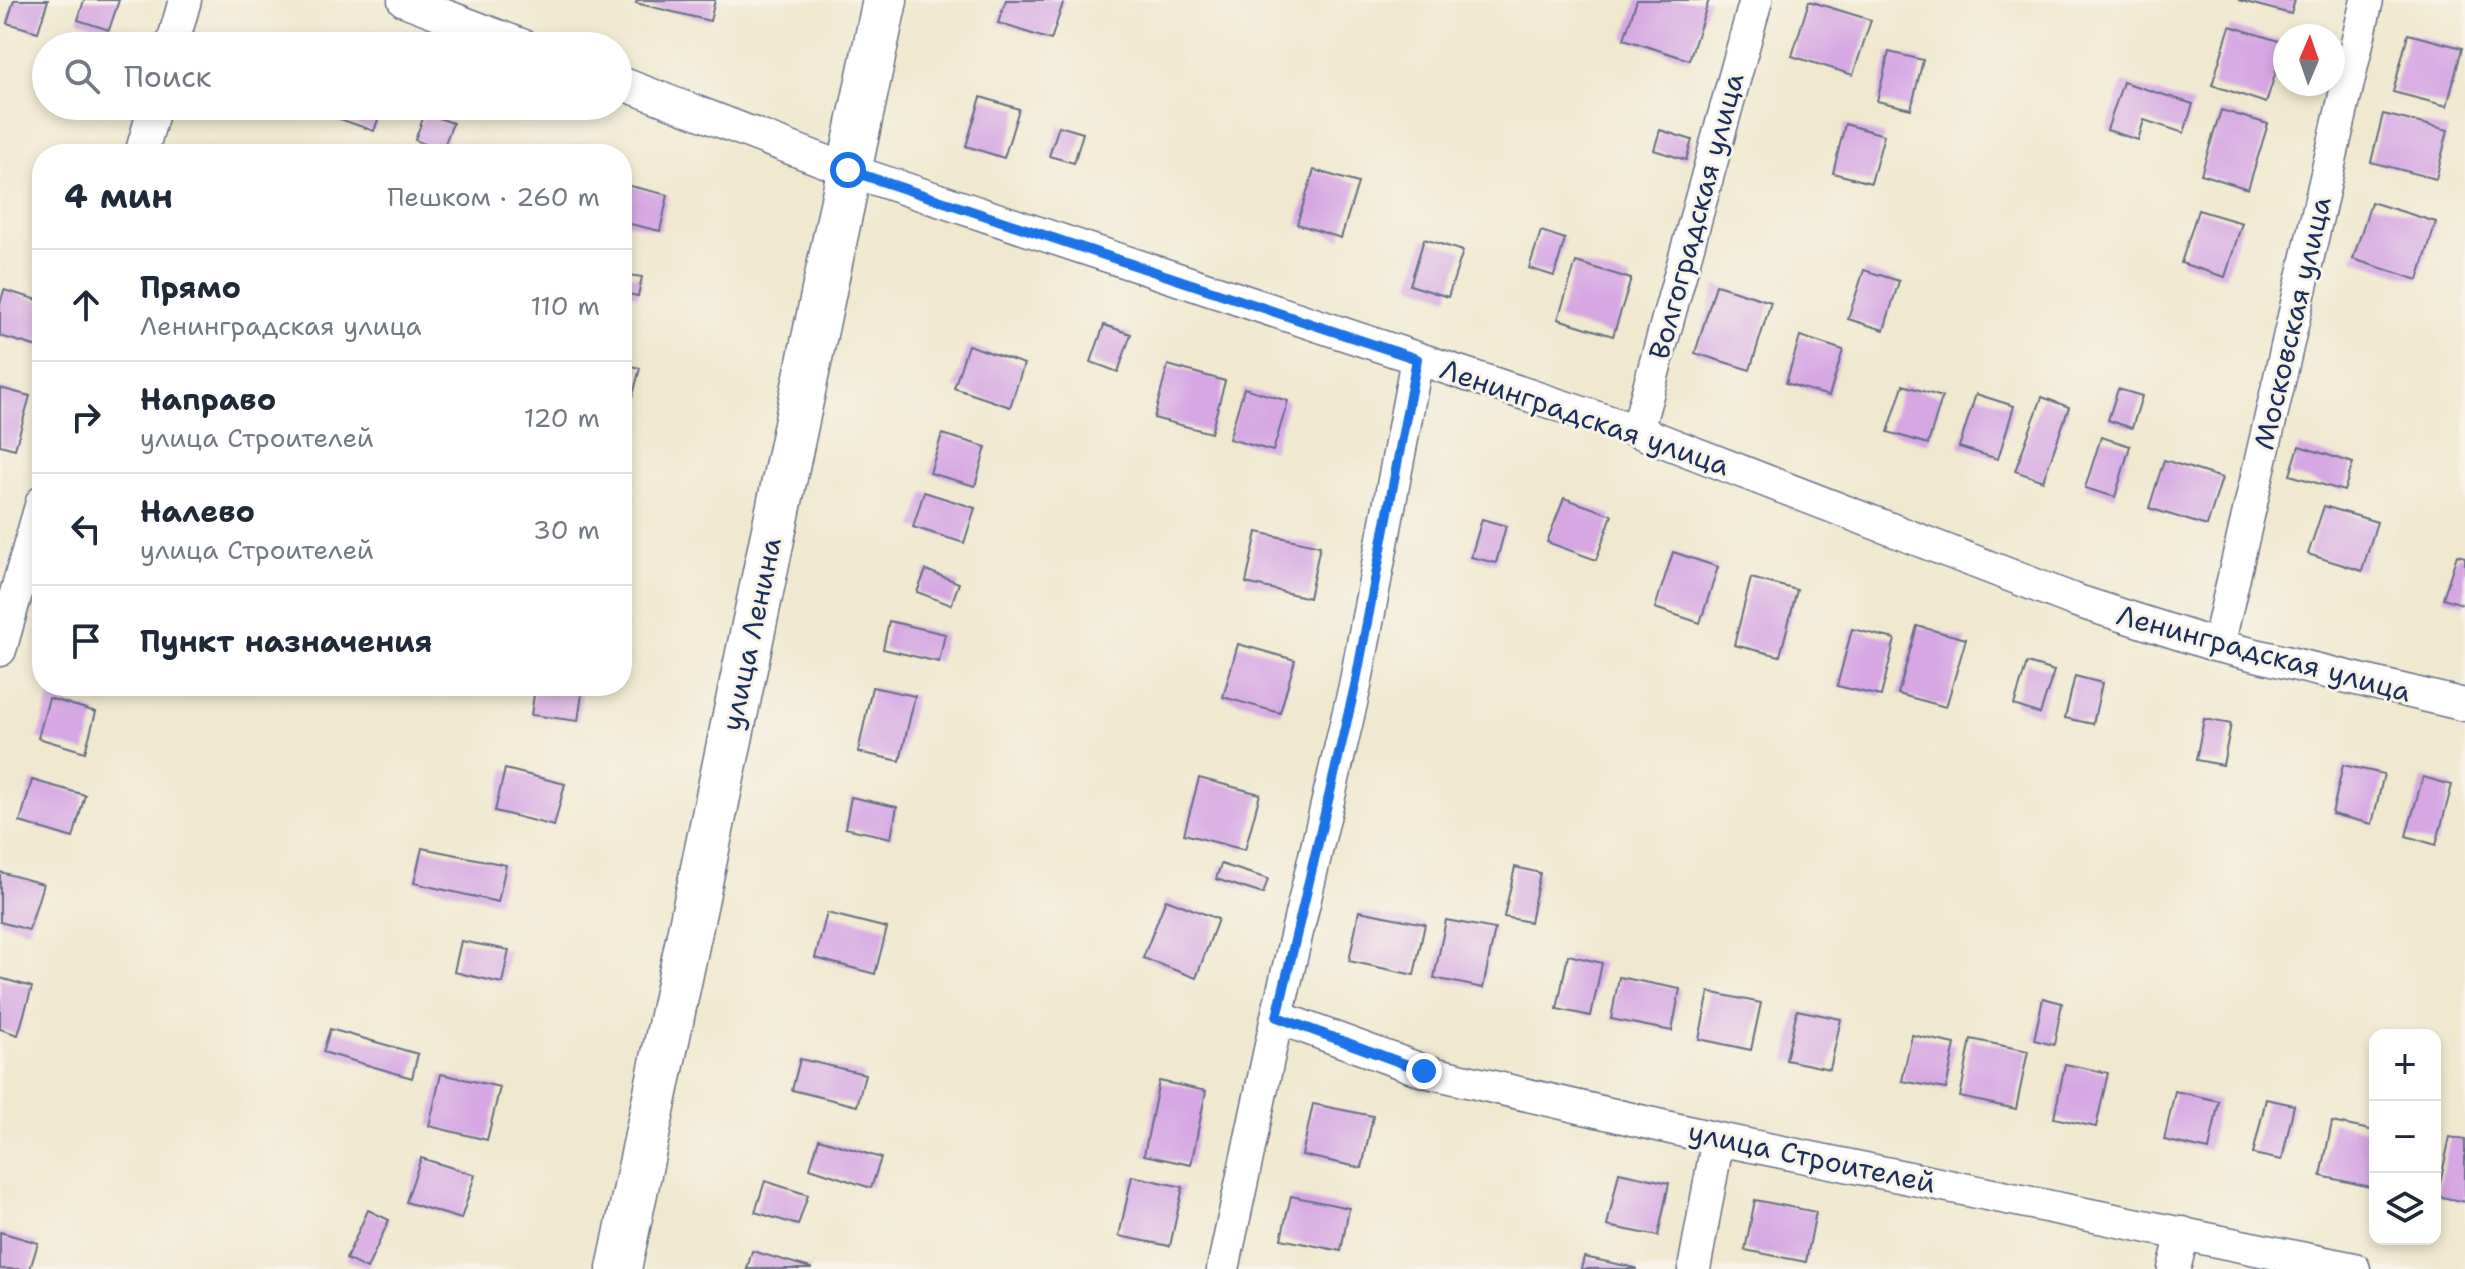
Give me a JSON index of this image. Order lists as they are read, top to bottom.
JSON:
{
  "streets": {
    "main road": ["улица Ленина"],
    "street": [
      "Волгоградская улица",
      "Московская улица",
      "Ленинградская улица",
      "улица Строителей"
    ]
  },
  "crossings": [
    ["Волгоградская улица", "Ленинградская улица"],
    ["Московская улица", "Ленинградская улица"],
    ["Ленинградская улица", "улица Ленина"]
  ],
  "north": "top",
  "page": {
    "search": "Поиск",
    "heading": ["4 мин", "Пешком · 260 m"],
    "list": [
      ["Прямо", "Ленинградская улица", "110 m"],
      ["Направо", "улица Строителей", "120 m"],
      ["Налево", "улица Строителей", "30 m"],
      "Пункт назначения"
    ],
    "map_buttons": ["+", "−"]
  }
}
